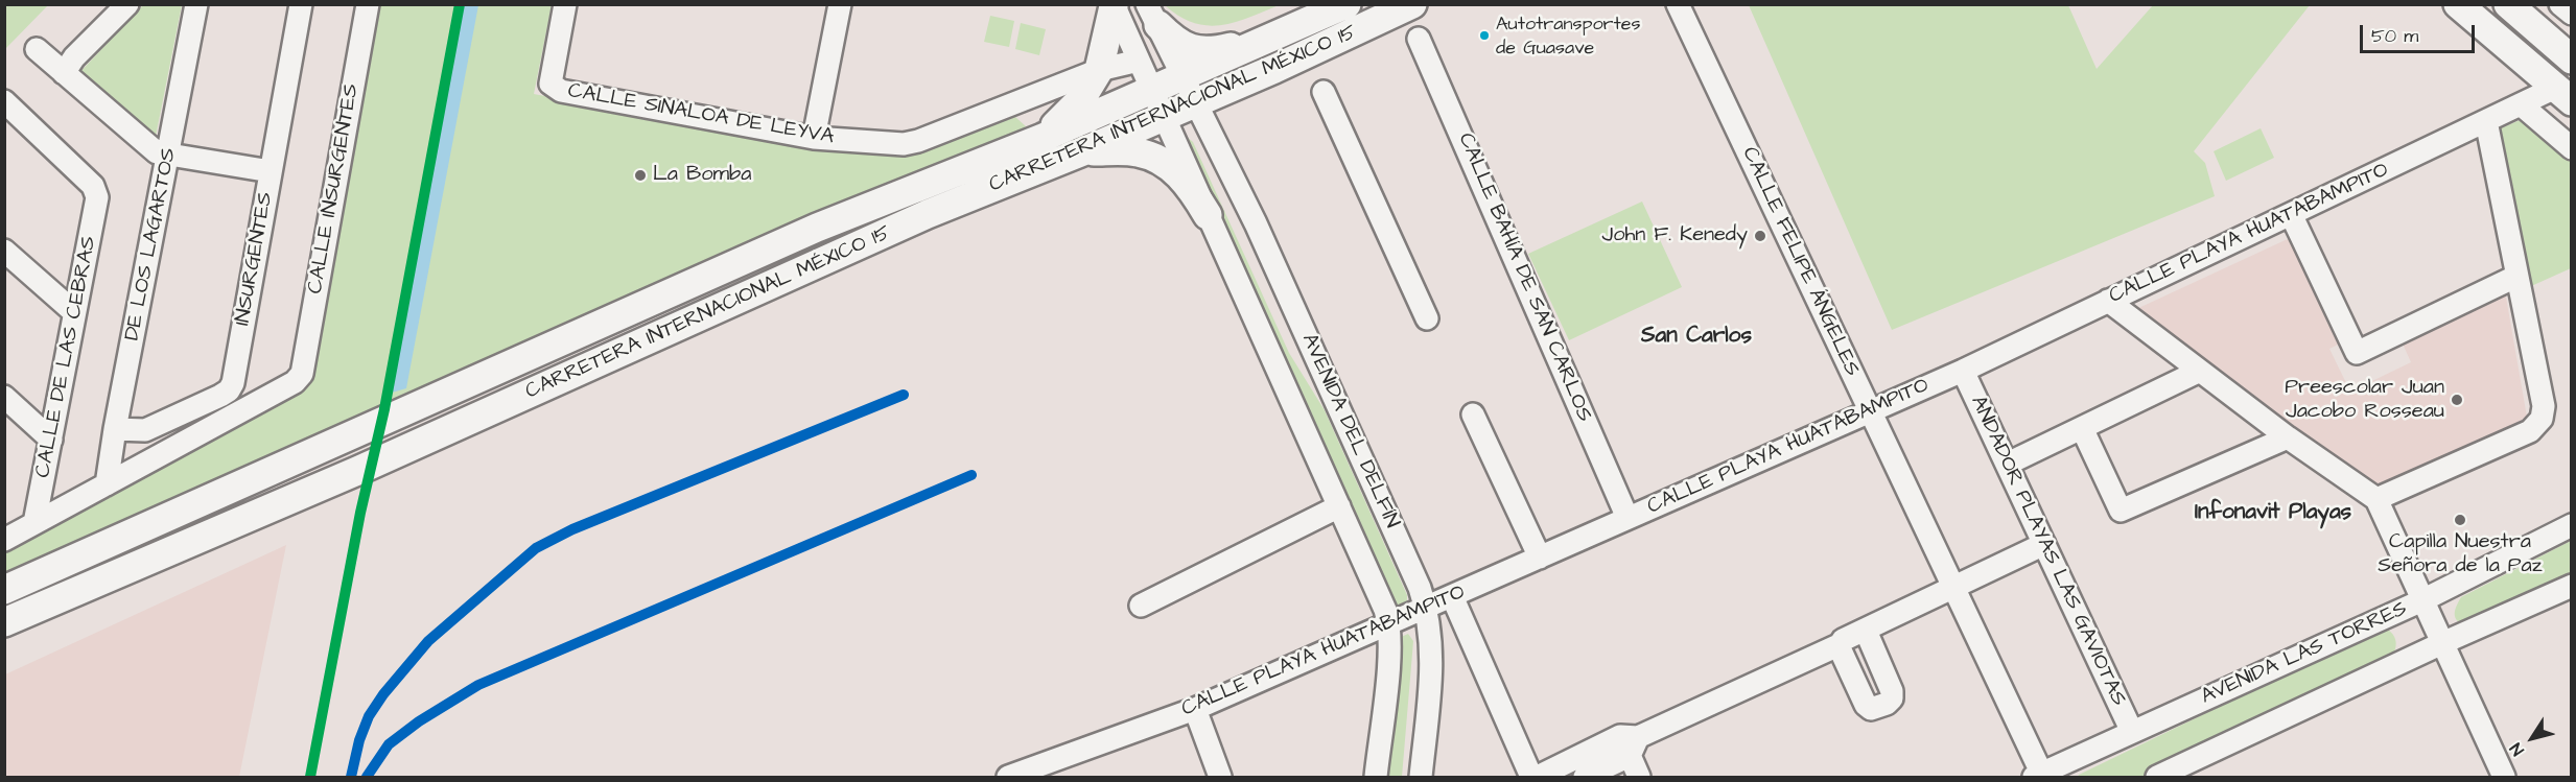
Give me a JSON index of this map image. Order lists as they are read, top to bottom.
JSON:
{
  "streets": {
    "main road": ["CARRETERA INTERNACIONAL MÉXICO 15"],
    "street": [
      "CALLE SINALOA DE LEYVA",
      "CALLE INSURGENTES",
      "CALLE PLAYA HUATABAMPITO",
      "DE LOS LAGARTOS",
      "INSURGENTES",
      "CALLE FELIPE ÁNGELES",
      "CALLE BAHÍA DE SAN CARLOS",
      "CALLE DE LAS CEBRAS",
      "AVENIDA DEL DELFÍN",
      "ANDADOR PLAYAS LAS GAVIOTAS",
      "AVENIDA LAS TORRES"
    ]
  },
  "crossings": [
    ["CARRETERA INTERNACIONAL MÉXICO 15", "AVENIDA DEL DELFÍN"],
    ["CALLE INSURGENTES", "DE LOS LAGARTOS"],
    ["CALLE PLAYA HUATABAMPITO", "CALLE FELIPE ÁNGELES"],
    ["CALLE PLAYA HUATABAMPITO", "CALLE BAHÍA DE SAN CARLOS"],
    ["CALLE PLAYA HUATABAMPITO", "AVENIDA DEL DELFÍN"],
    ["CALLE PLAYA HUATABAMPITO", "ANDADOR PLAYAS LAS GAVIOTAS"],
    ["DE LOS LAGARTOS", "INSURGENTES"],
    ["CALLE FELIPE ÁNGELES", "AVENIDA LAS TORRES"],
    ["ANDADOR PLAYAS LAS GAVIOTAS", "AVENIDA LAS TORRES"]
  ],
  "districts": ["San Carlos", "Infonavit Playas"],
  "places": [
    "Autotransportes de Guasave",
    "La Bomba",
    "John F. Kenedy",
    "Preescolar Juan Jacobo Rosseau",
    "Capilla Nuestra Señora de la Paz"
  ],
  "scale_bar": "50 m",
  "north": "bottom left"
}
